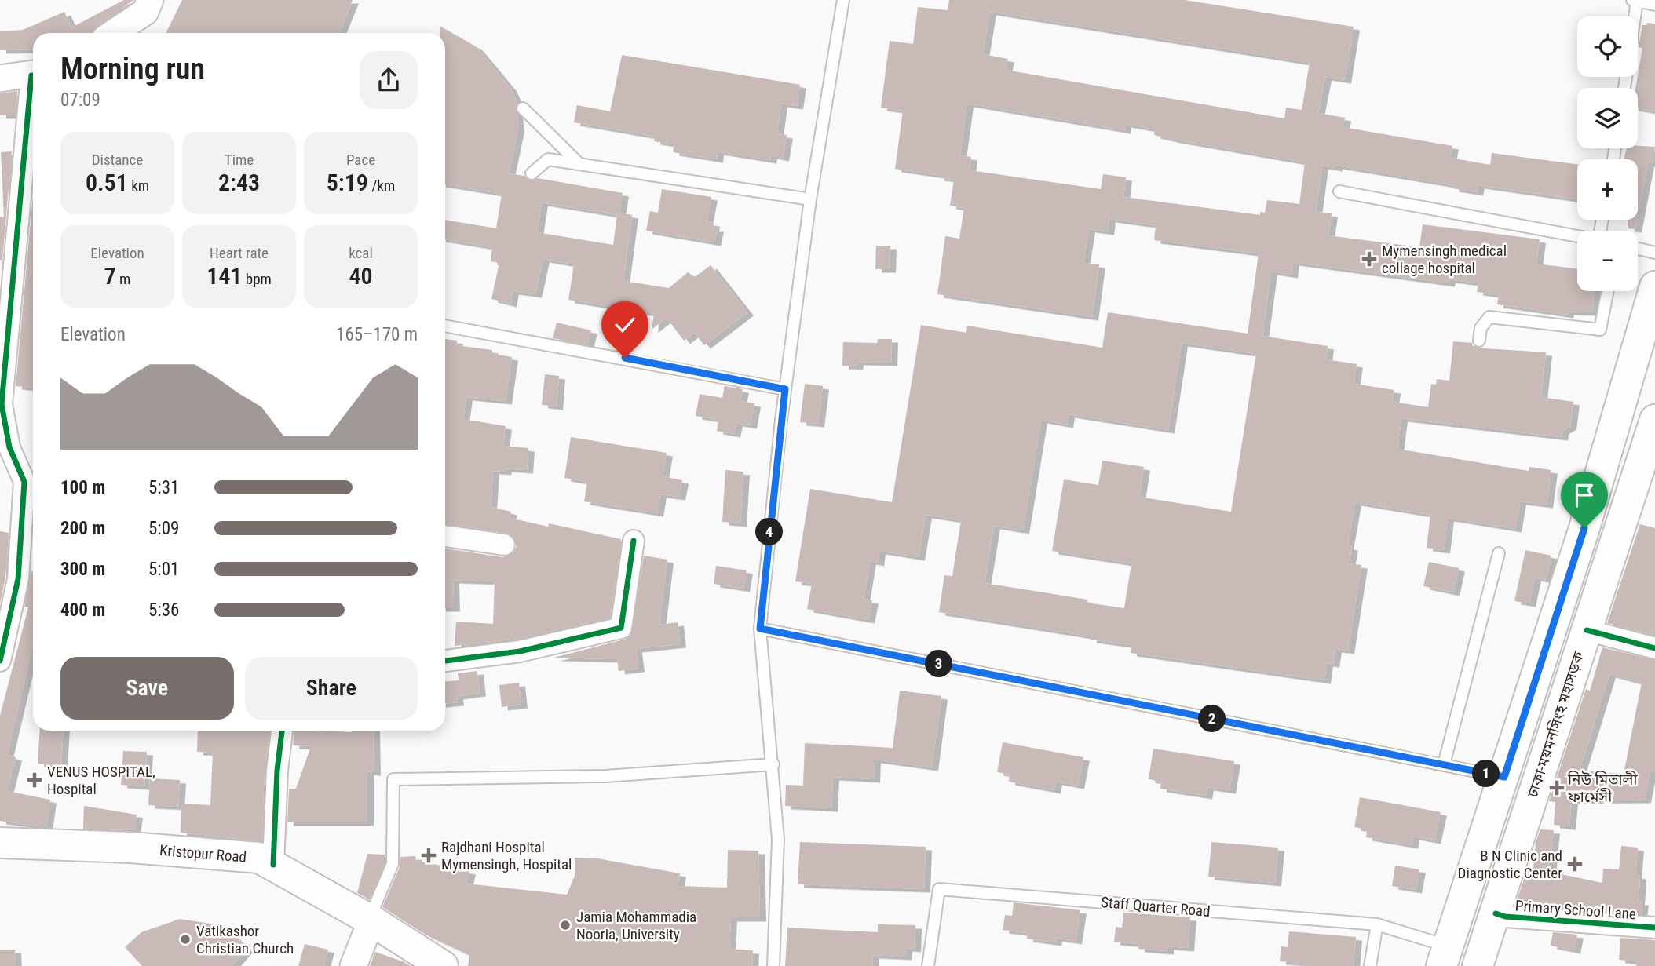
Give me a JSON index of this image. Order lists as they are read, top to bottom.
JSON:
{
  "streets": {
    "main road": ["ঢাকা-ময়মনসিংহ মহাসড়ক", "Kristopur Road"],
    "street": ["Primary School Lane"],
    "lane": ["Staff Quarter Road"]
  },
  "crossings": [
    ["ঢাকা-ময়মনসিংহ মহাসড়ক", "Primary School Lane"]
  ],
  "places": {
    "health": [
      "Mymensingh medical collage hospital",
      "VENUS HOSPITAL, Hospital",
      "নিউ মিতালী ফার্মেসী",
      "Rajdhani Hospital Mymensingh, Hospital",
      "B N Clinic and Diagnostic Center"
    ],
    "other": ["Jamia Mohammadia Nooria, University", "Vatikashor Christian Church"]
  },
  "page": {
    "map_buttons": ["+", "−"],
    "heading": ["Morning run", "07:09"],
    "stats": [
      ["Distance", "0.51 km"],
      ["Time", "2:43"],
      ["Pace", "5:19 /km"],
      ["Elevation", "7 m"],
      ["Heart rate", "141 bpm"],
      ["kcal", "40"]
    ],
    "chart": ["Elevation", "165–170 m"],
    "list": [
      {
        "name": "100 m",
        "note": "5:31"
      },
      {
        "name": "200 m",
        "note": "5:09"
      },
      {
        "name": "300 m",
        "note": "5:01"
      },
      {
        "name": "400 m",
        "note": "5:36"
      }
    ],
    "pins": [
      "4",
      "3",
      "2",
      "1"
    ],
    "buttons": ["Save", "Share"]
  }
}
